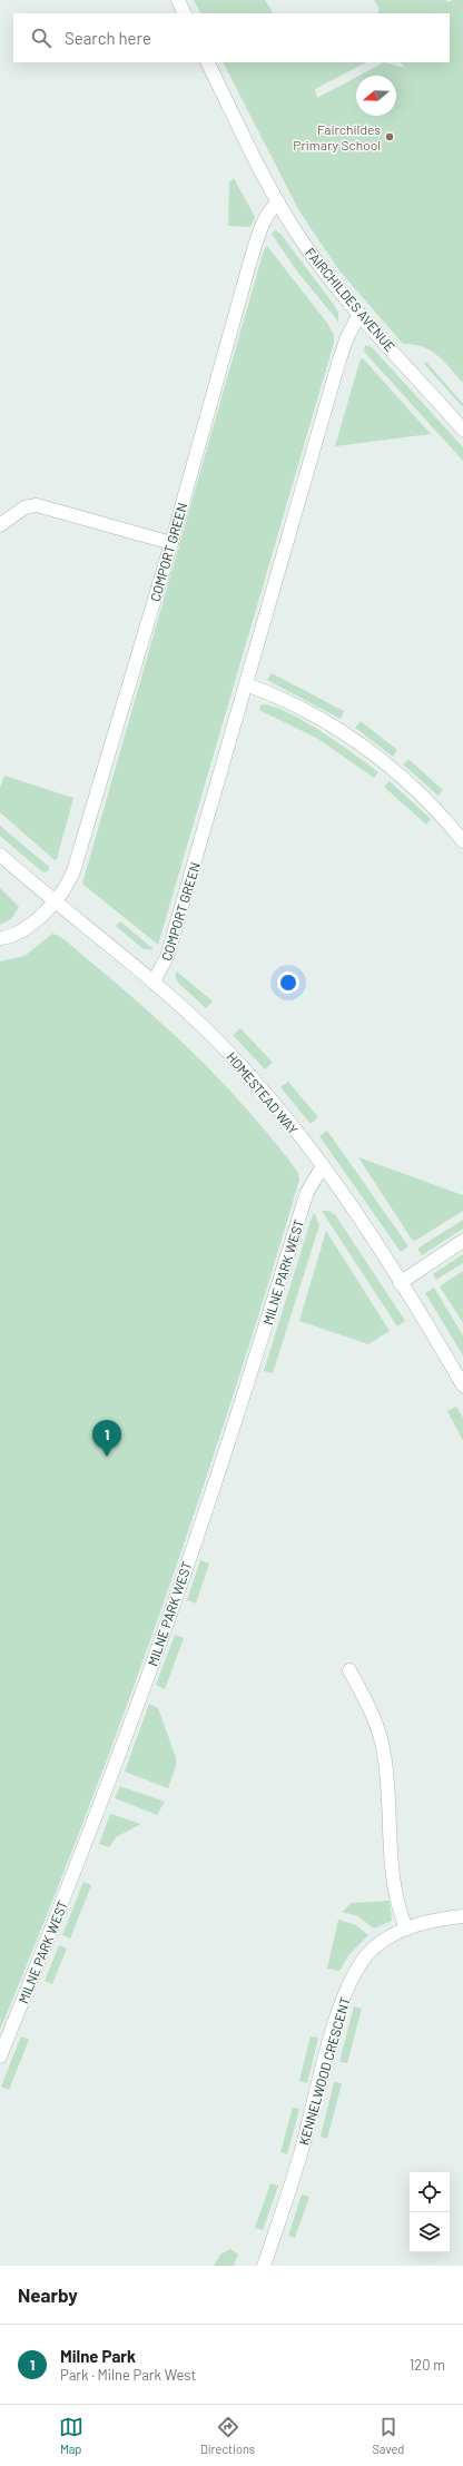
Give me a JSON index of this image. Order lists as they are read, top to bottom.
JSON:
{
  "streets": {
    "street": [
      "FAIRCHILDES AVENUE",
      "COMPORT GREEN",
      "HOMESTEAD WAY",
      "MILNE PARK WEST",
      "KENNELWOOD CRESCENT"
    ]
  },
  "crossings": [
    ["FAIRCHILDES AVENUE", "COMPORT GREEN"],
    ["COMPORT GREEN", "HOMESTEAD WAY"],
    ["HOMESTEAD WAY", "MILNE PARK WEST"]
  ],
  "places": ["Fairchildes Primary School"],
  "north": "left",
  "page": {
    "search": "Search here",
    "pins": "1",
    "heading": "Nearby",
    "list": [
      {
        "mark": "1",
        "name": "Milne Park",
        "note": "Park · Milne Park West",
        "value": "120 m"
      }
    ],
    "nav": ["Map", "Directions", "Saved"]
  }
}
